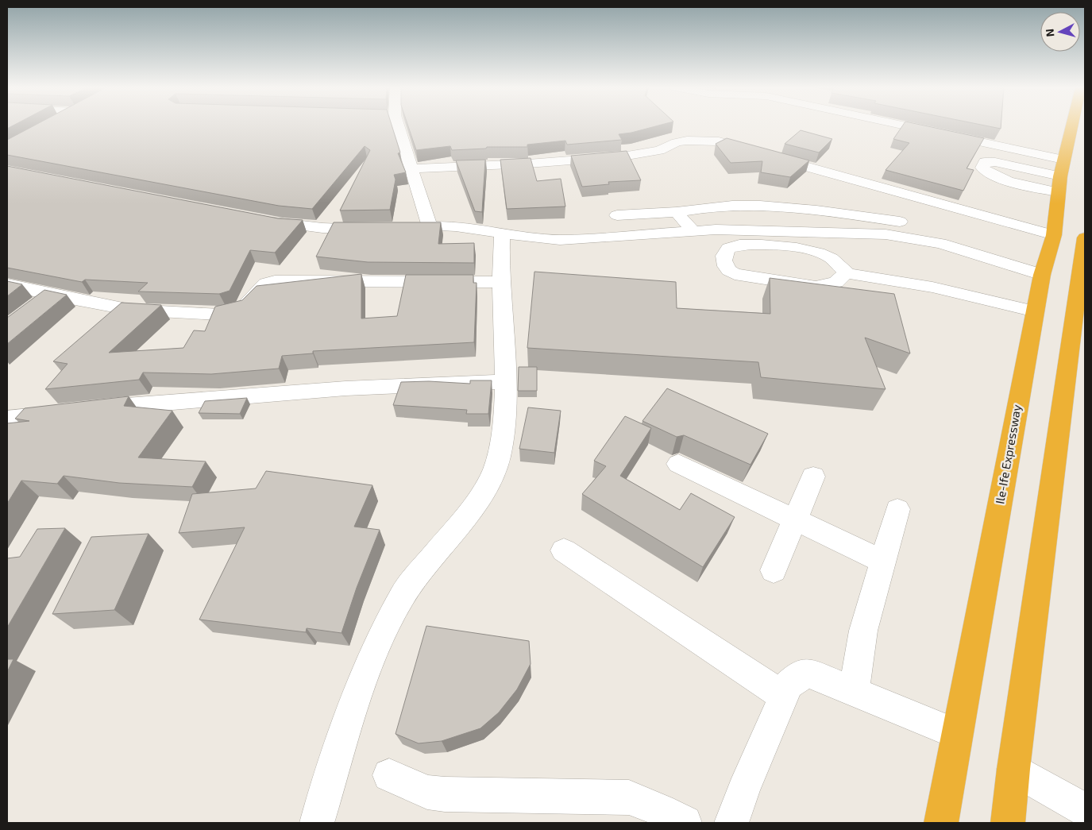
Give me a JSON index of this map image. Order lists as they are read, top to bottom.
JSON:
{
  "streets": {
    "highway": ["Ile-Ife Expressway"]
  },
  "north": "left"
}
